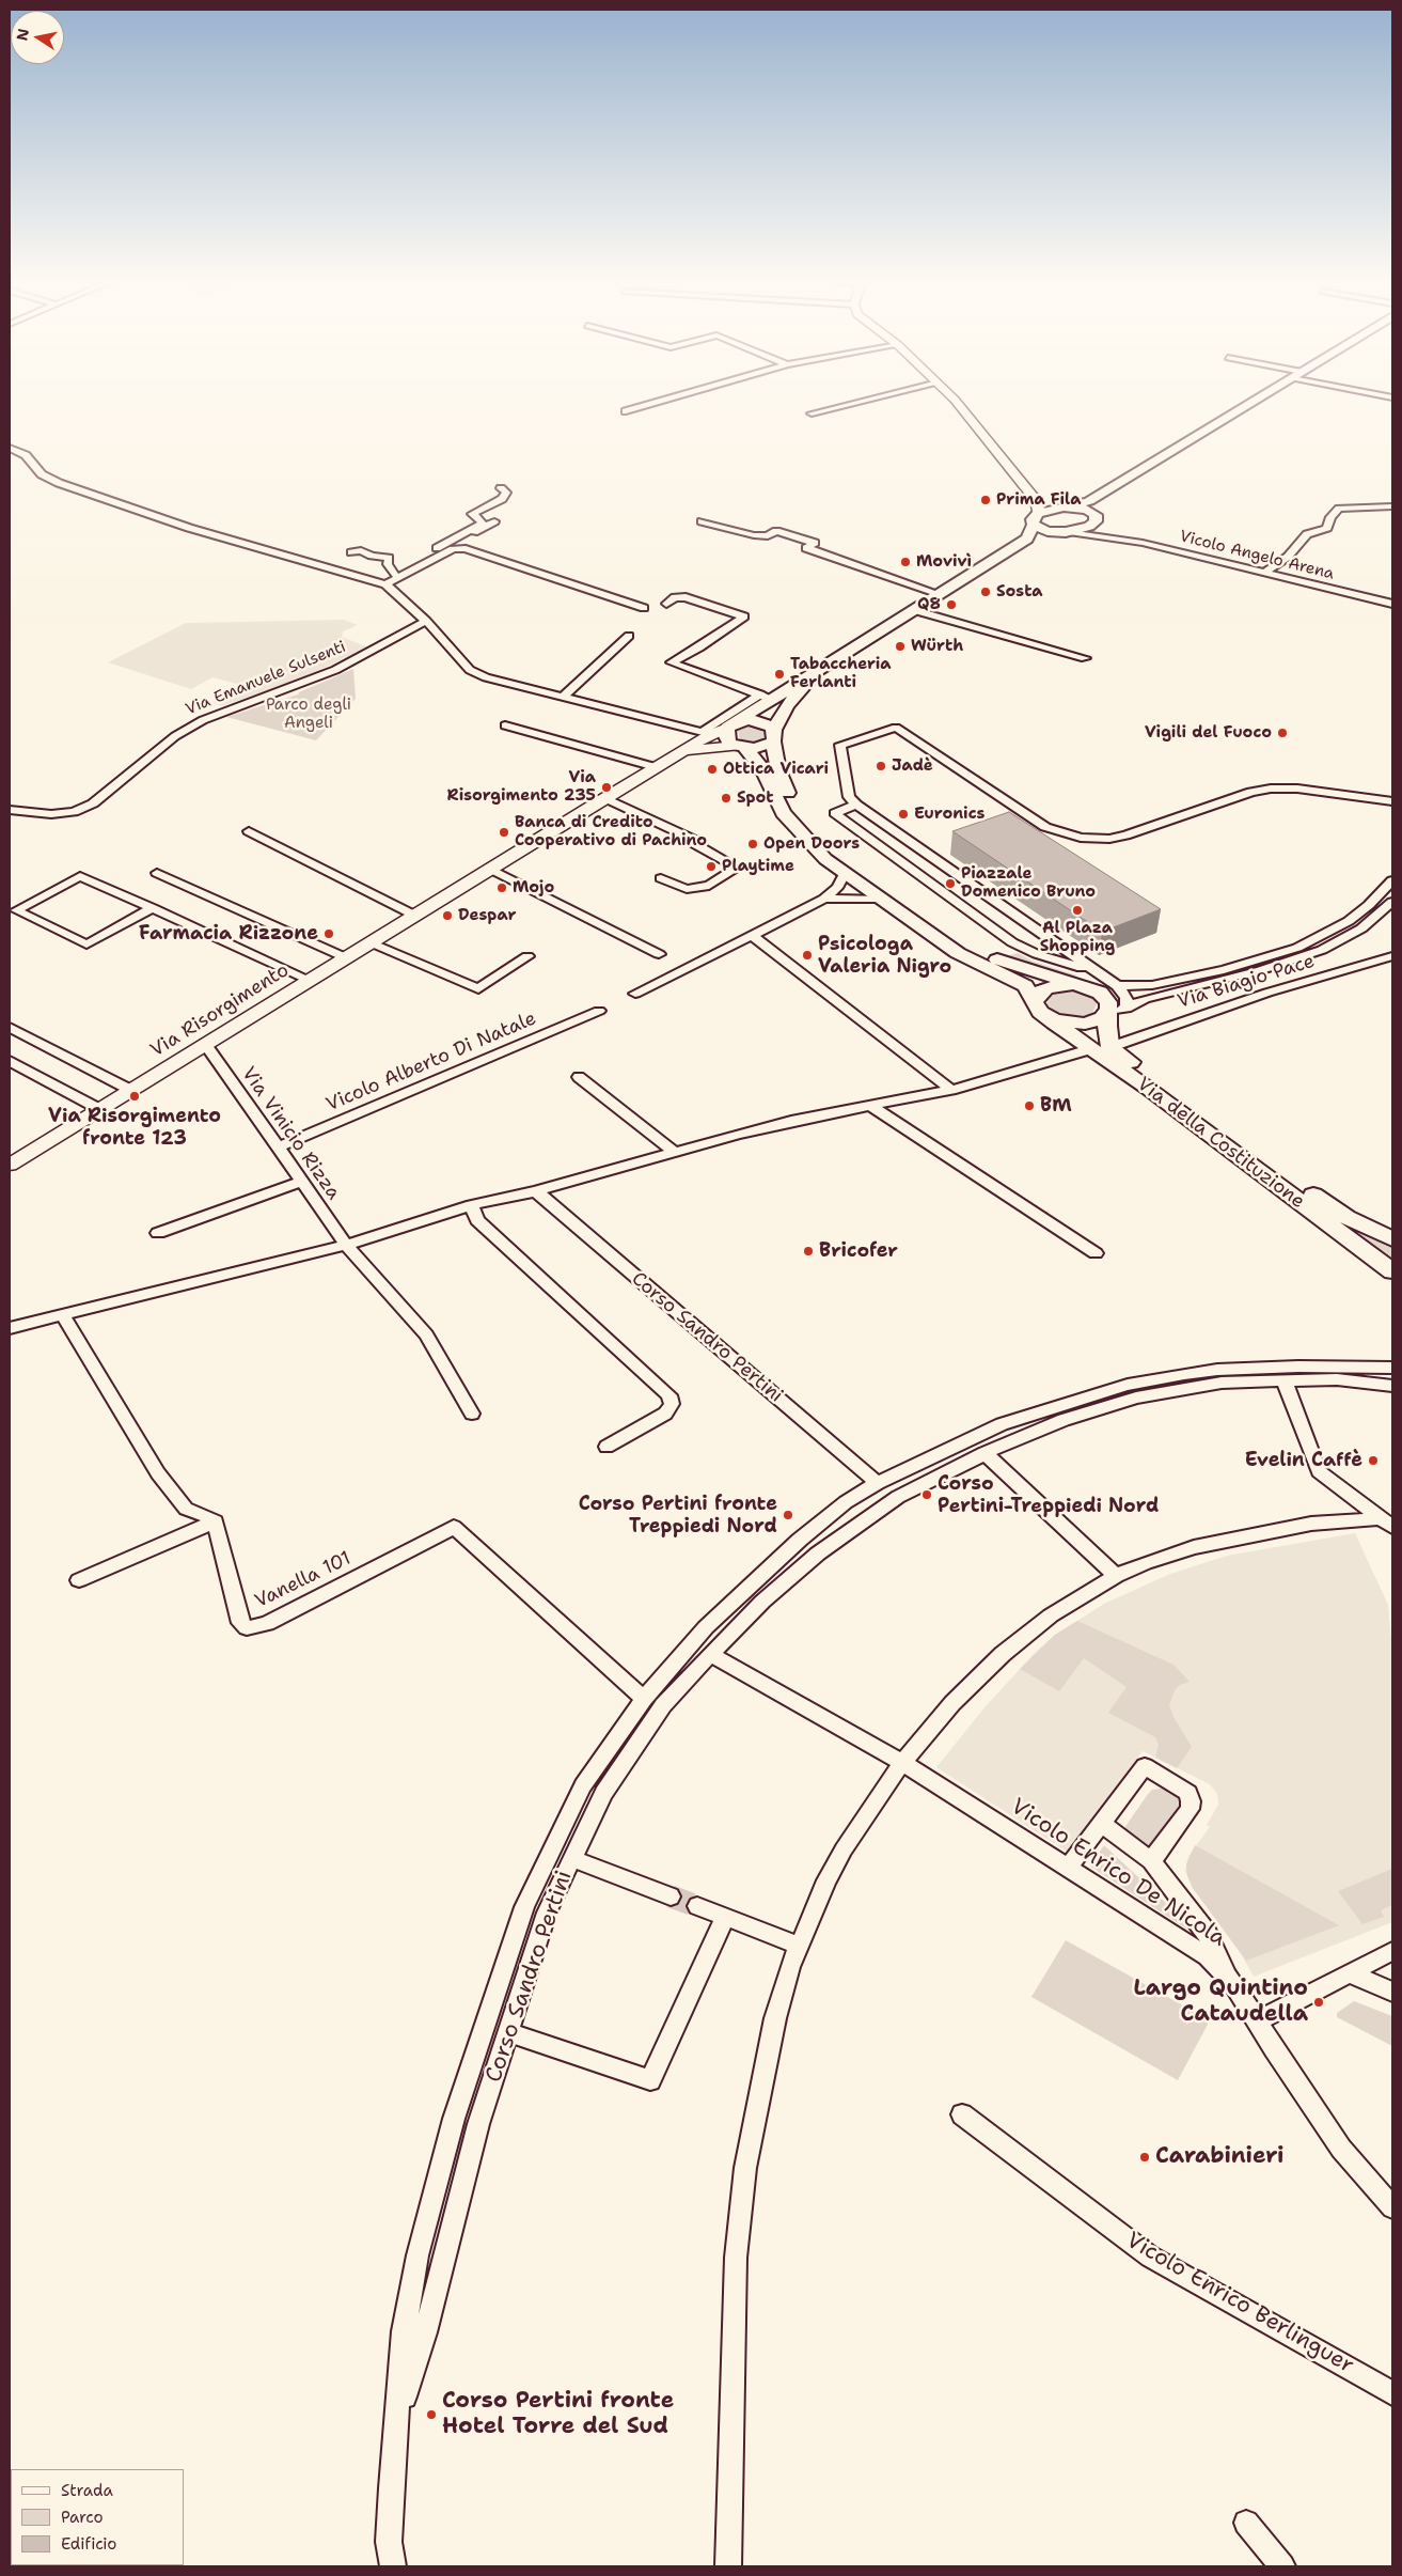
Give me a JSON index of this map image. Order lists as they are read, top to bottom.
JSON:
{
  "streets": {
    "main road": ["Via della Costituzione"],
    "street": [
      "Vicolo Angelo Arena",
      "Via Emanuele Sulsenti",
      "Via Biagio Pace",
      "Via Risorgimento",
      "Vicolo Alberto Di Natale",
      "Via Vinicio Rizza",
      "Corso Sandro Pertini",
      "Vanella 101",
      "Vicolo Enrico De Nicola",
      "Vicolo Enrico Berlinguer"
    ]
  },
  "crossings": [
    ["Via Biagio Pace", "Via della Costituzione"],
    ["Via Risorgimento", "Via Vinicio Rizza"],
    ["Vicolo Alberto Di Natale", "Via Vinicio Rizza"],
    ["Corso Sandro Pertini", "Vanella 101"],
    ["Corso Sandro Pertini", "Vicolo Enrico De Nicola"]
  ],
  "parks": ["Parco degli Angeli"],
  "places": [
    "Prima Fila",
    "Movivì",
    "Sosta",
    "Q8",
    "Würth",
    "Tabaccheria Ferlanti",
    "Vigili del Fuoco",
    "Jadè",
    "Ottica Vicari",
    "Via Risorgimento 235",
    "Spot",
    "Euronics",
    "Banca di Credito Cooperativo di Pachino",
    "Open Doors",
    "Playtime",
    "Piazzale Domenico Bruno",
    "Mojo",
    "Al Plaza Shopping",
    "Despar",
    "Farmacia Rizzone",
    "Psicologa Valeria Nigro",
    "Via Risorgimento fronte 123",
    "BM",
    "Bricofer",
    "Evelin Caffè",
    "Corso Pertini-Treppiedi Nord",
    "Corso Pertini fronte Treppiedi Nord",
    "Largo Quintino Cataudella",
    "Carabinieri",
    "Corso Pertini fronte Hotel Torre del Sud"
  ],
  "legend": ["Strada", "Parco", "Edificio"],
  "north": "left"
}
